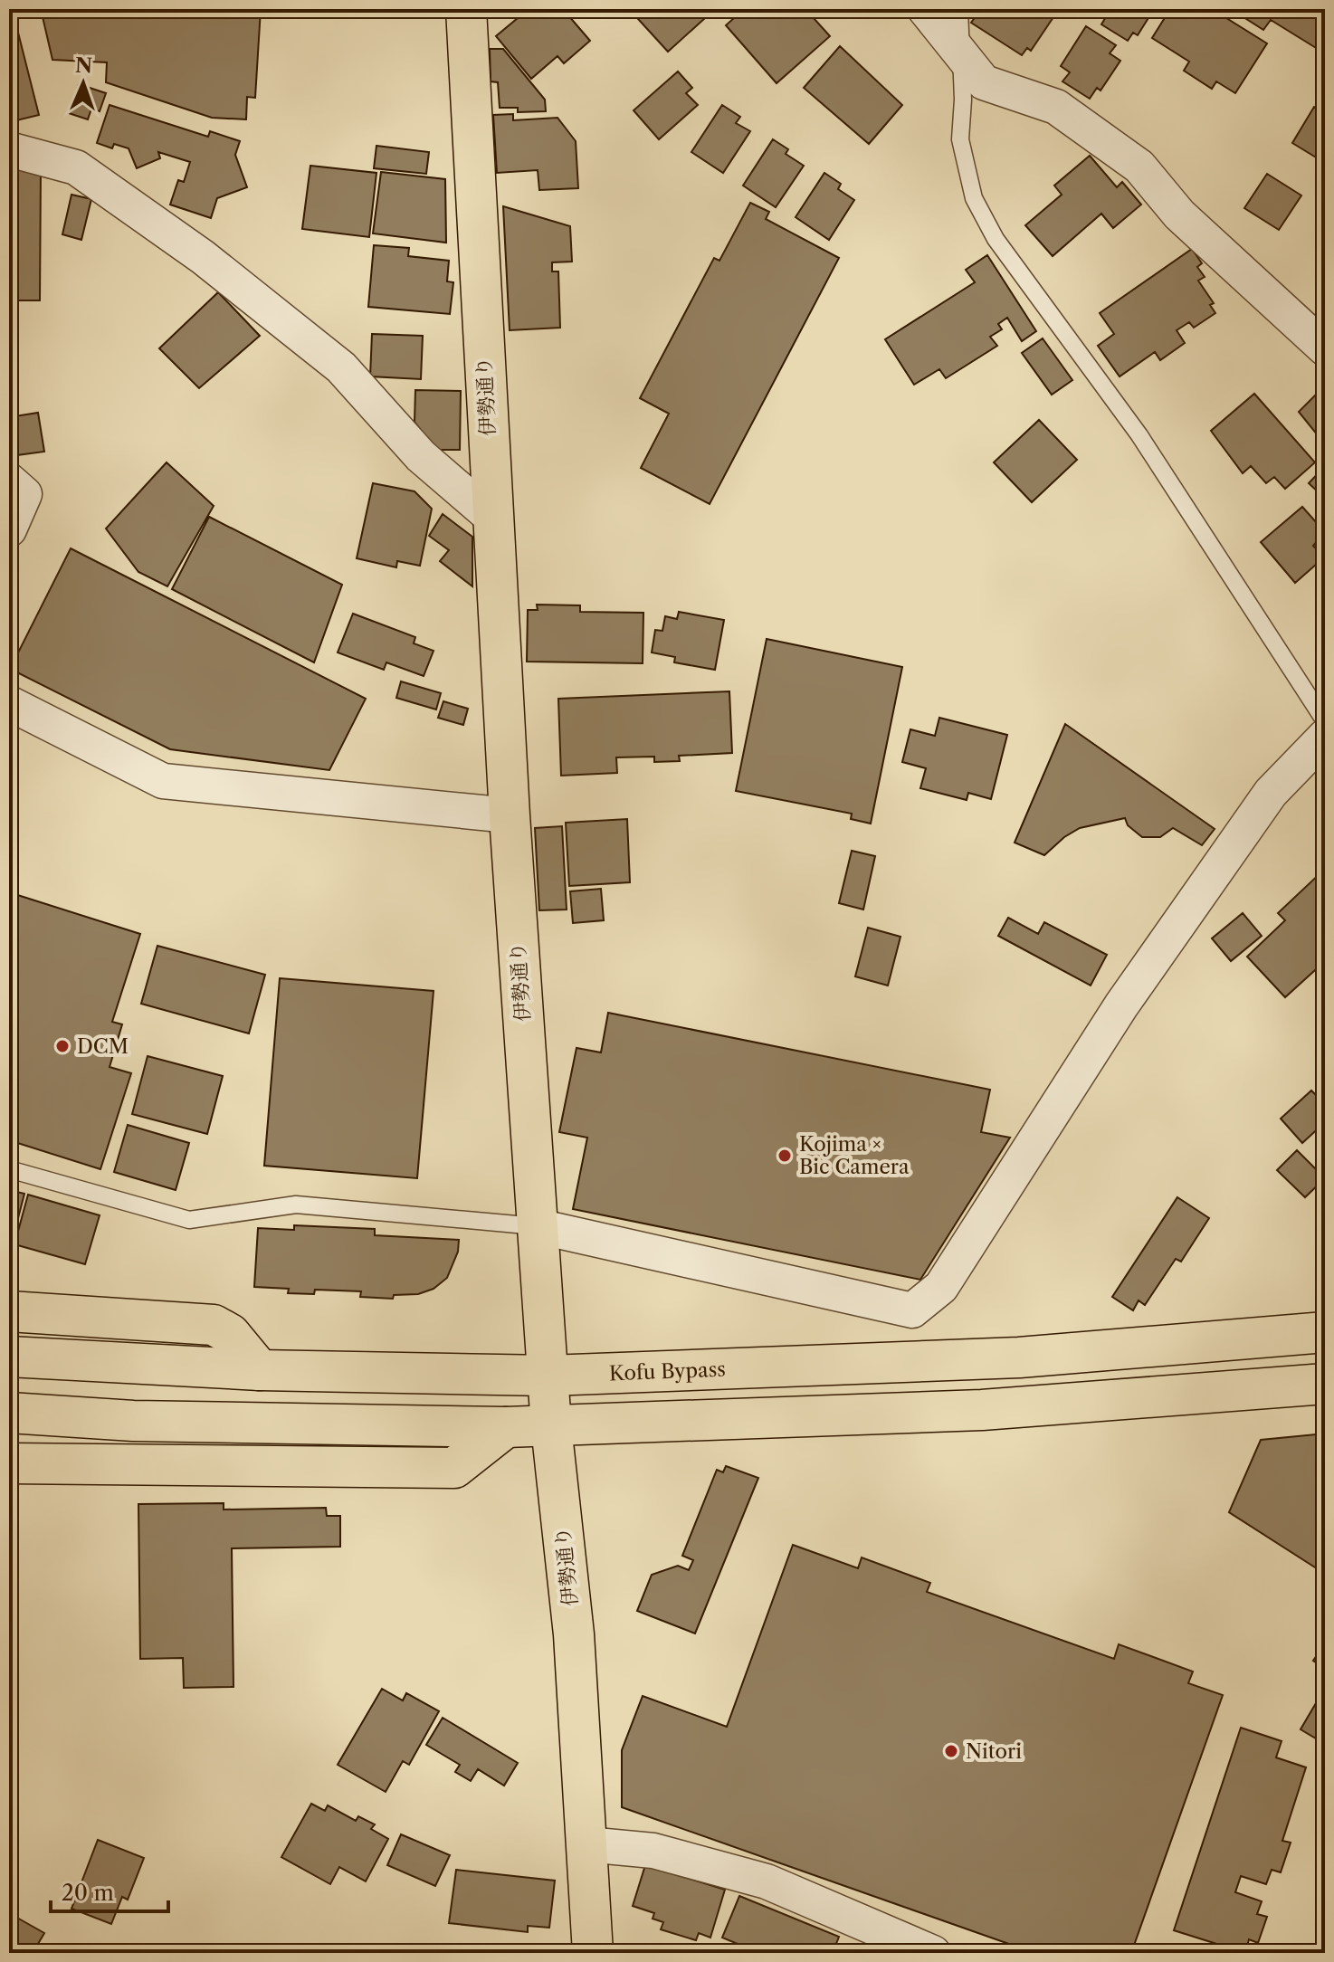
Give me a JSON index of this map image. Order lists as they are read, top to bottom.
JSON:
{
  "streets": {
    "main road": ["伊勢通り", "Kofu Bypass"]
  },
  "crossings": [
    ["伊勢通り", "Kofu Bypass"]
  ],
  "places": ["DCM", "Kojima × Bic Camera", "Nitori"],
  "scale_bar": "20 m",
  "north": "top"
}
